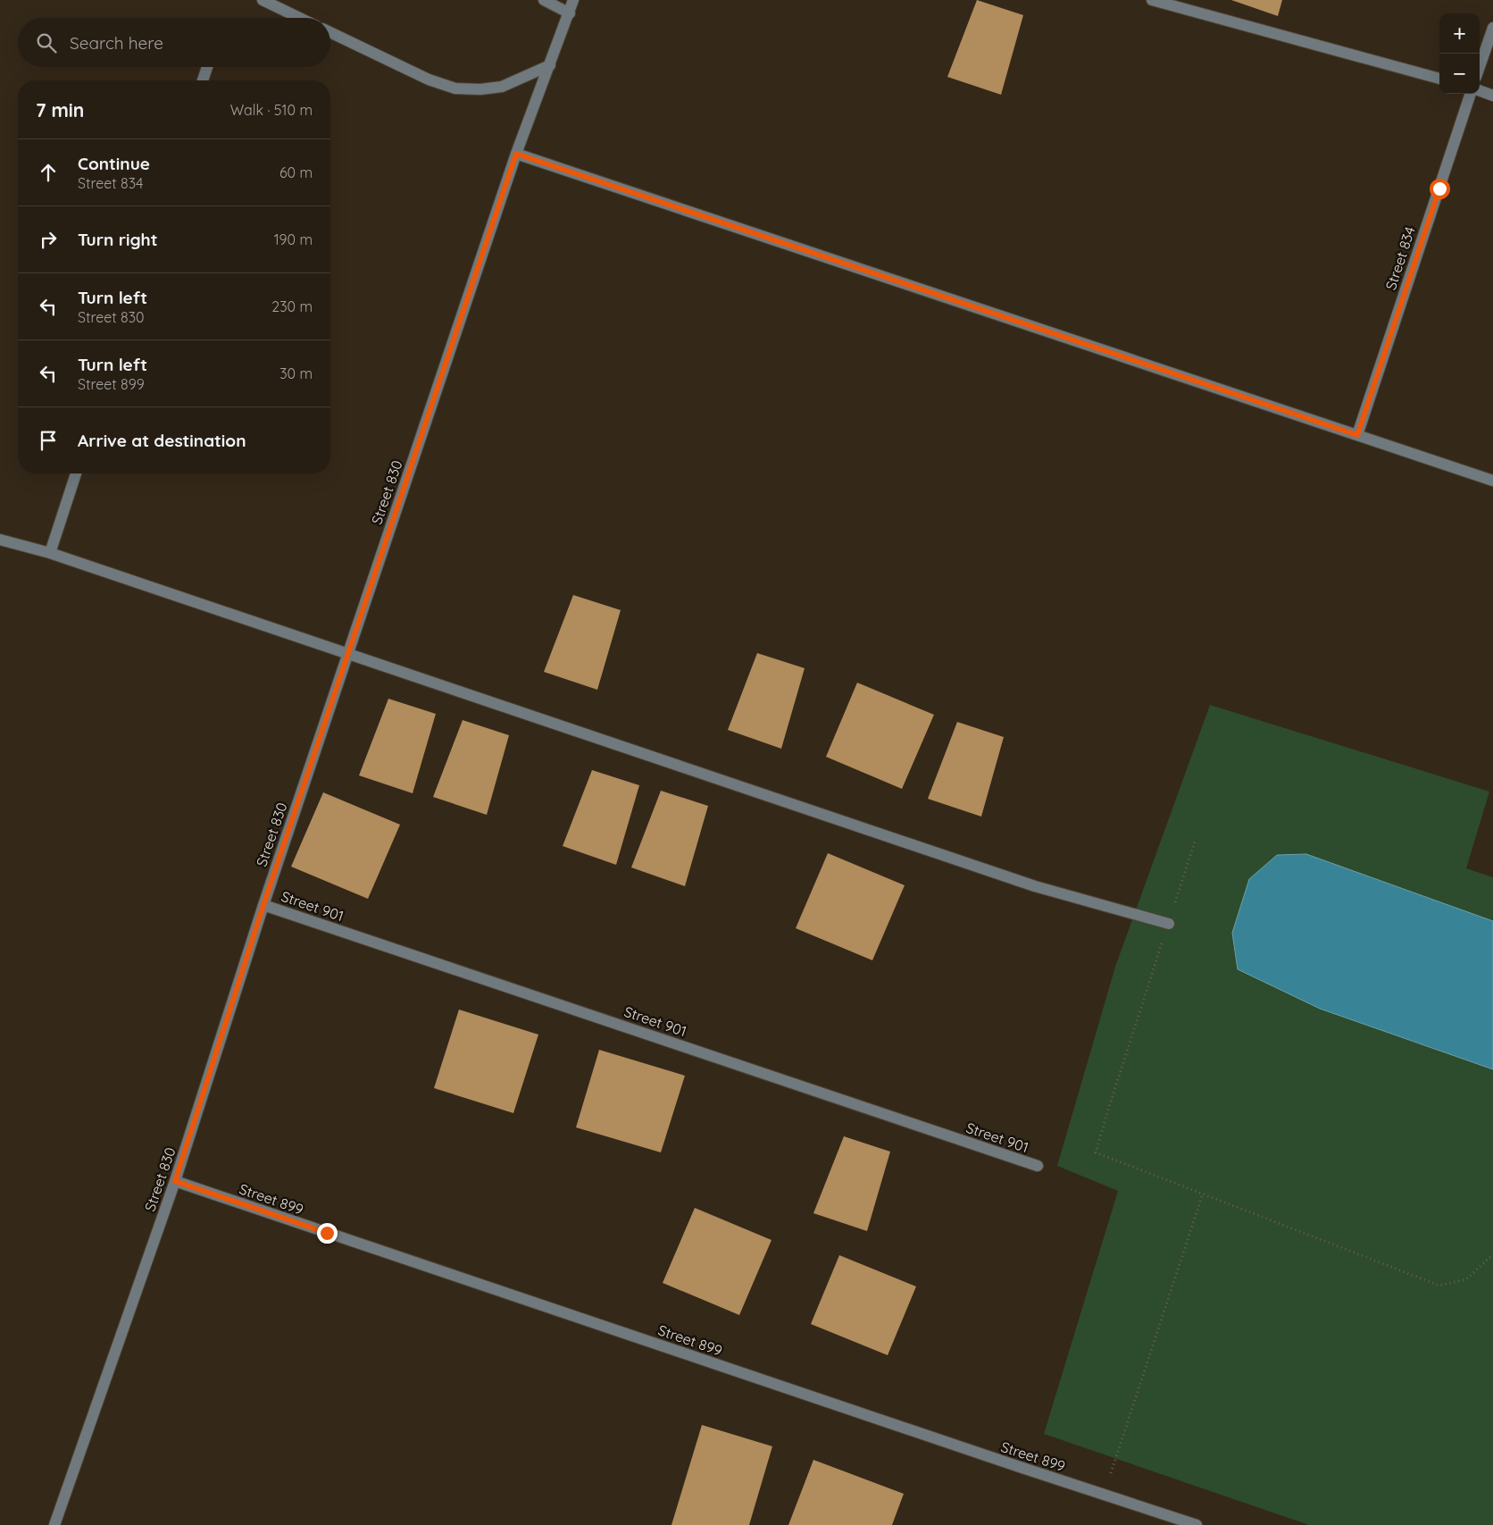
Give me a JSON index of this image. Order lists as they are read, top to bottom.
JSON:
{
  "streets": {
    "street": [
      "Street 834",
      "Street 830",
      "Street 901",
      "Street 899"
    ]
  },
  "crossings": [
    ["Street 830", "Street 901"],
    ["Street 830", "Street 899"]
  ],
  "page": {
    "map_buttons": ["+", "−"],
    "search": "Search here",
    "heading": ["7 min", "Walk · 510 m"],
    "list": [
      ["Continue", "Street 834", "60 m"],
      ["Turn right", "190 m"],
      ["Turn left", "Street 830", "230 m"],
      ["Turn left", "Street 899", "30 m"],
      "Arrive at destination"
    ]
  }
}
